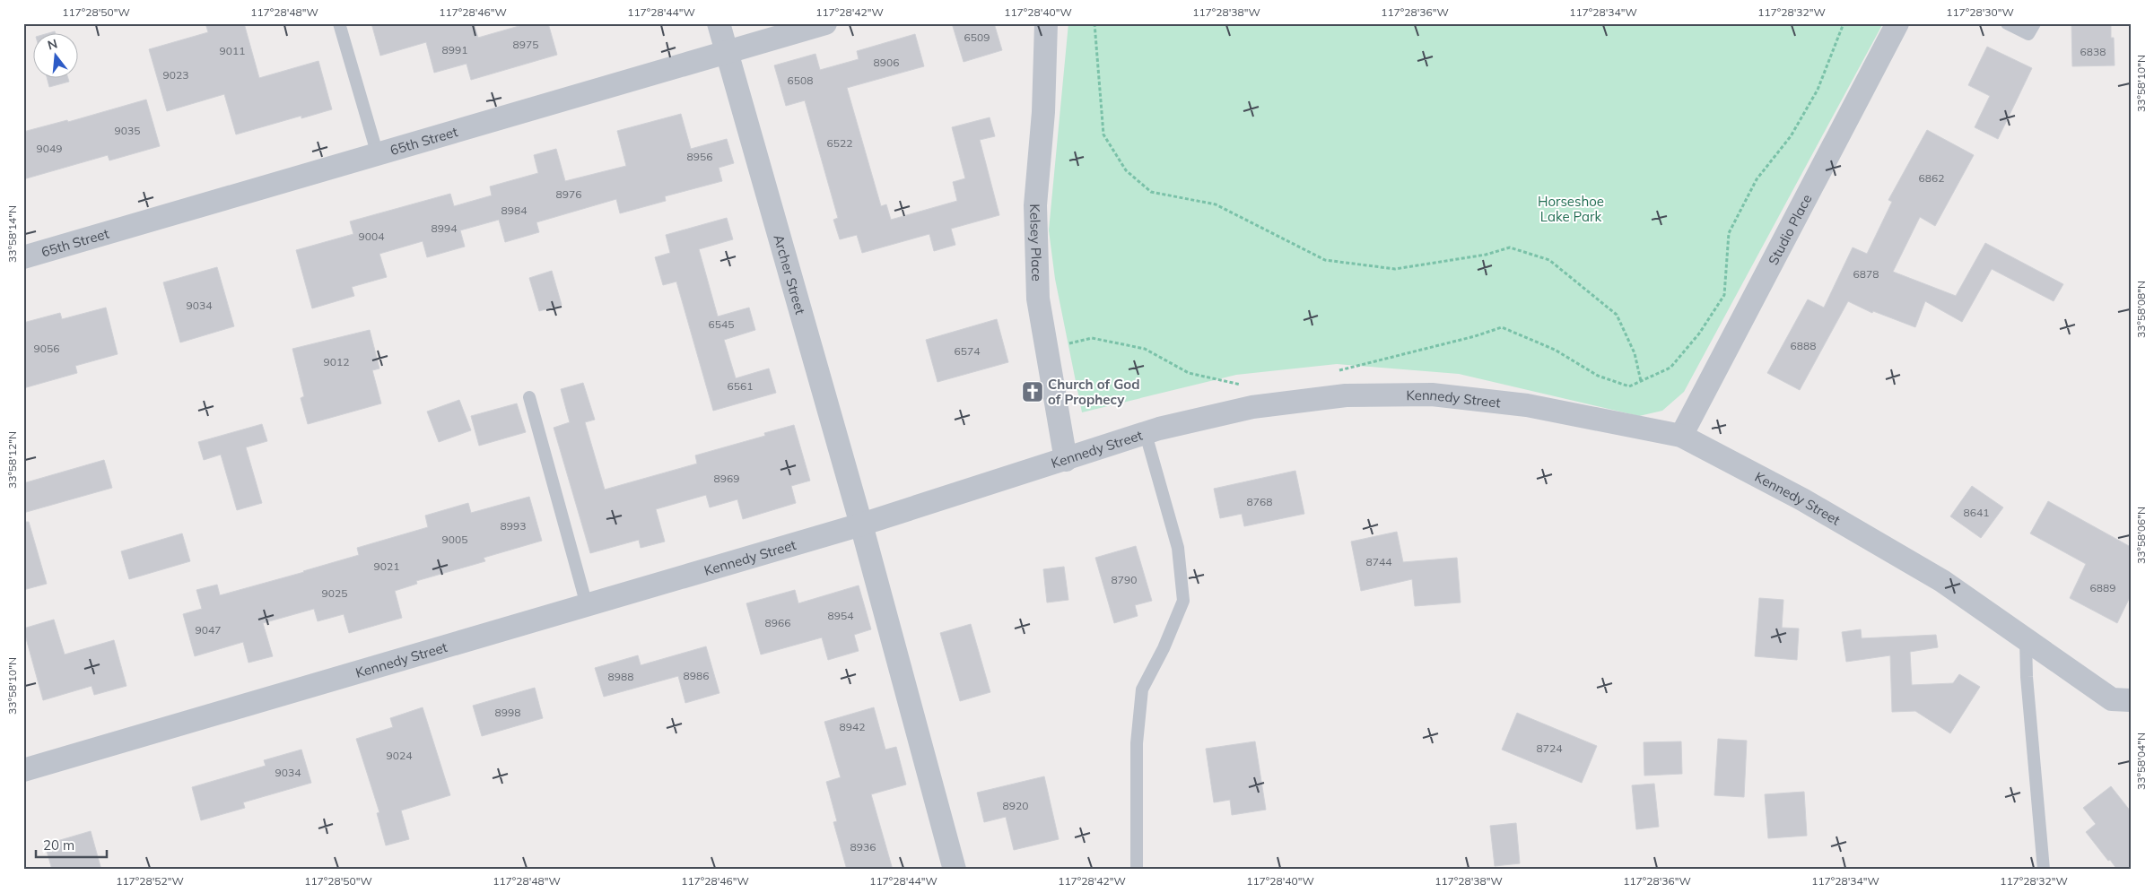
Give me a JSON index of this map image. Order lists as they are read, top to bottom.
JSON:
{
  "streets": {
    "street": [
      "65th Street",
      "Studio Place",
      "Kelsey Place",
      "Archer Street",
      "Kennedy Street"
    ]
  },
  "crossings": [
    ["65th Street", "Archer Street"],
    ["Studio Place", "Kennedy Street"],
    ["Kelsey Place", "Kennedy Street"],
    ["Archer Street", "Kennedy Street"]
  ],
  "parks": ["Horseshoe Lake Park"],
  "places": {
    "church": ["Church of God of Prophecy"]
  },
  "house_numbers": [
    "6509",
    "8975",
    "8991",
    "9011",
    "6838",
    "8906",
    "9023",
    "6508",
    "9035",
    "6522",
    "9049",
    "8956",
    "6862",
    "8976",
    "8984",
    "8994",
    "9004",
    "6878",
    "9034",
    "6545",
    "6888",
    "9056",
    "6574",
    "9012",
    "6561",
    "8969",
    "8768",
    "8641",
    "8993",
    "9005",
    "8744",
    "9021",
    "8790",
    "6889",
    "9025",
    "8954",
    "8966",
    "9047",
    "8986",
    "8988",
    "8998",
    "8942",
    "8724",
    "9024",
    "9034",
    "8920",
    "8936"
  ],
  "scale_bar": "20 m",
  "north": "top",
  "coordinates": [
    "117°28'50\"W",
    "117°28'48\"W",
    "117°28'46\"W",
    "117°28'44\"W",
    "117°28'42\"W",
    "117°28'40\"W",
    "117°28'38\"W",
    "117°28'36\"W",
    "117°28'34\"W",
    "117°28'32\"W",
    "117°28'30\"W",
    "33°58'10\"N",
    "33°58'14\"N",
    "33°58'08\"N",
    "33°58'12\"N",
    "33°58'06\"N",
    "33°58'04\"N",
    "117°28'52\"W"
  ]
}
